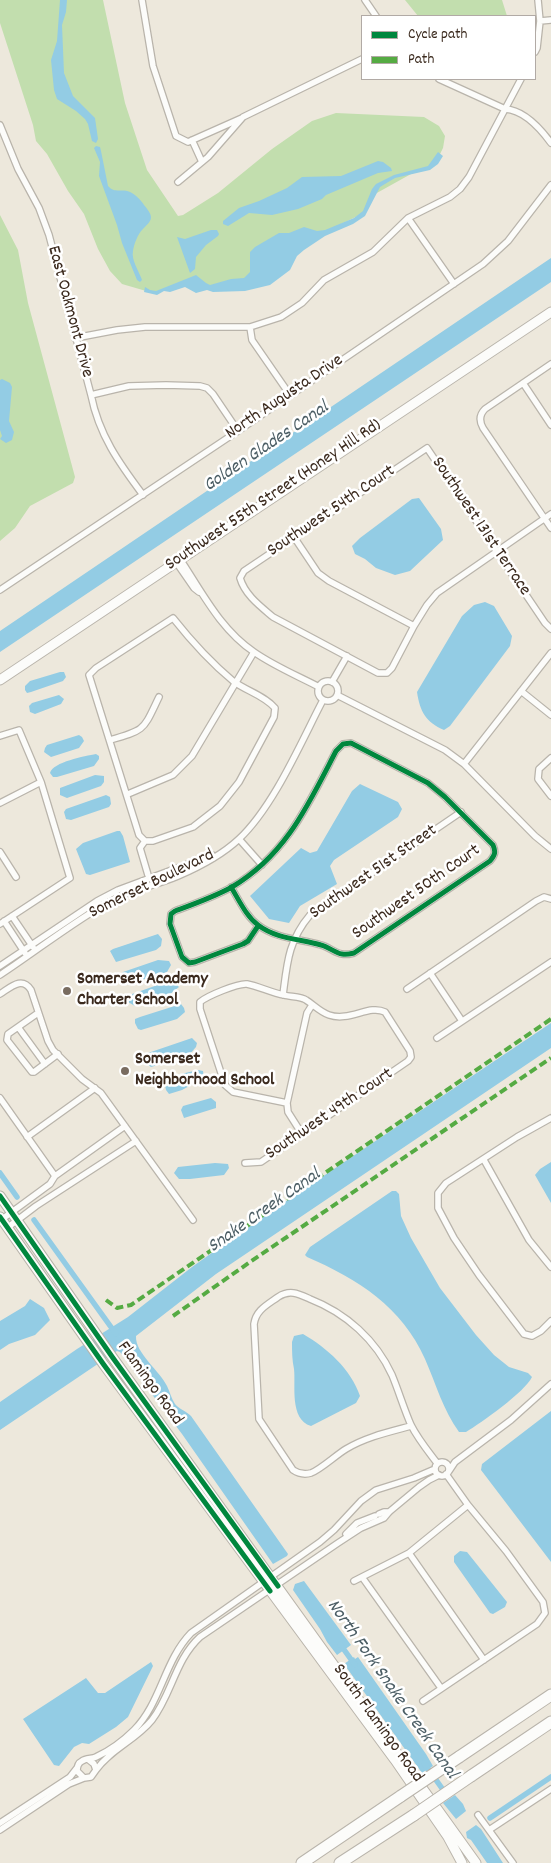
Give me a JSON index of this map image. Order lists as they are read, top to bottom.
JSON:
{
  "streets": {
    "main road": ["Southwest 55th Street (Honey Hill Rd)", "Flamingo Road", "South Flamingo Road"],
    "street": [
      "East Oakmont Drive",
      "North Augusta Drive",
      "Southwest 54th Court",
      "Southwest 131st Terrace",
      "Southwest 51st Street",
      "Somerset Boulevard",
      "Southwest 50th Court",
      "Southwest 49th Court"
    ]
  },
  "crossings": [
    ["East Oakmont Drive", "North Augusta Drive"],
    ["Southwest 54th Court", "Southwest 131st Terrace"],
    ["Southwest 51st Street", "Southwest 50th Court"],
    ["Flamingo Road", "South Flamingo Road"]
  ],
  "water": ["Golden Glades Canal", "Snake Creek Canal", "North Fork Snake Creek Canal"],
  "places": ["Somerset Academy Charter School", "Somerset Neighborhood School"],
  "legend": ["Cycle path", "Path"]
}
